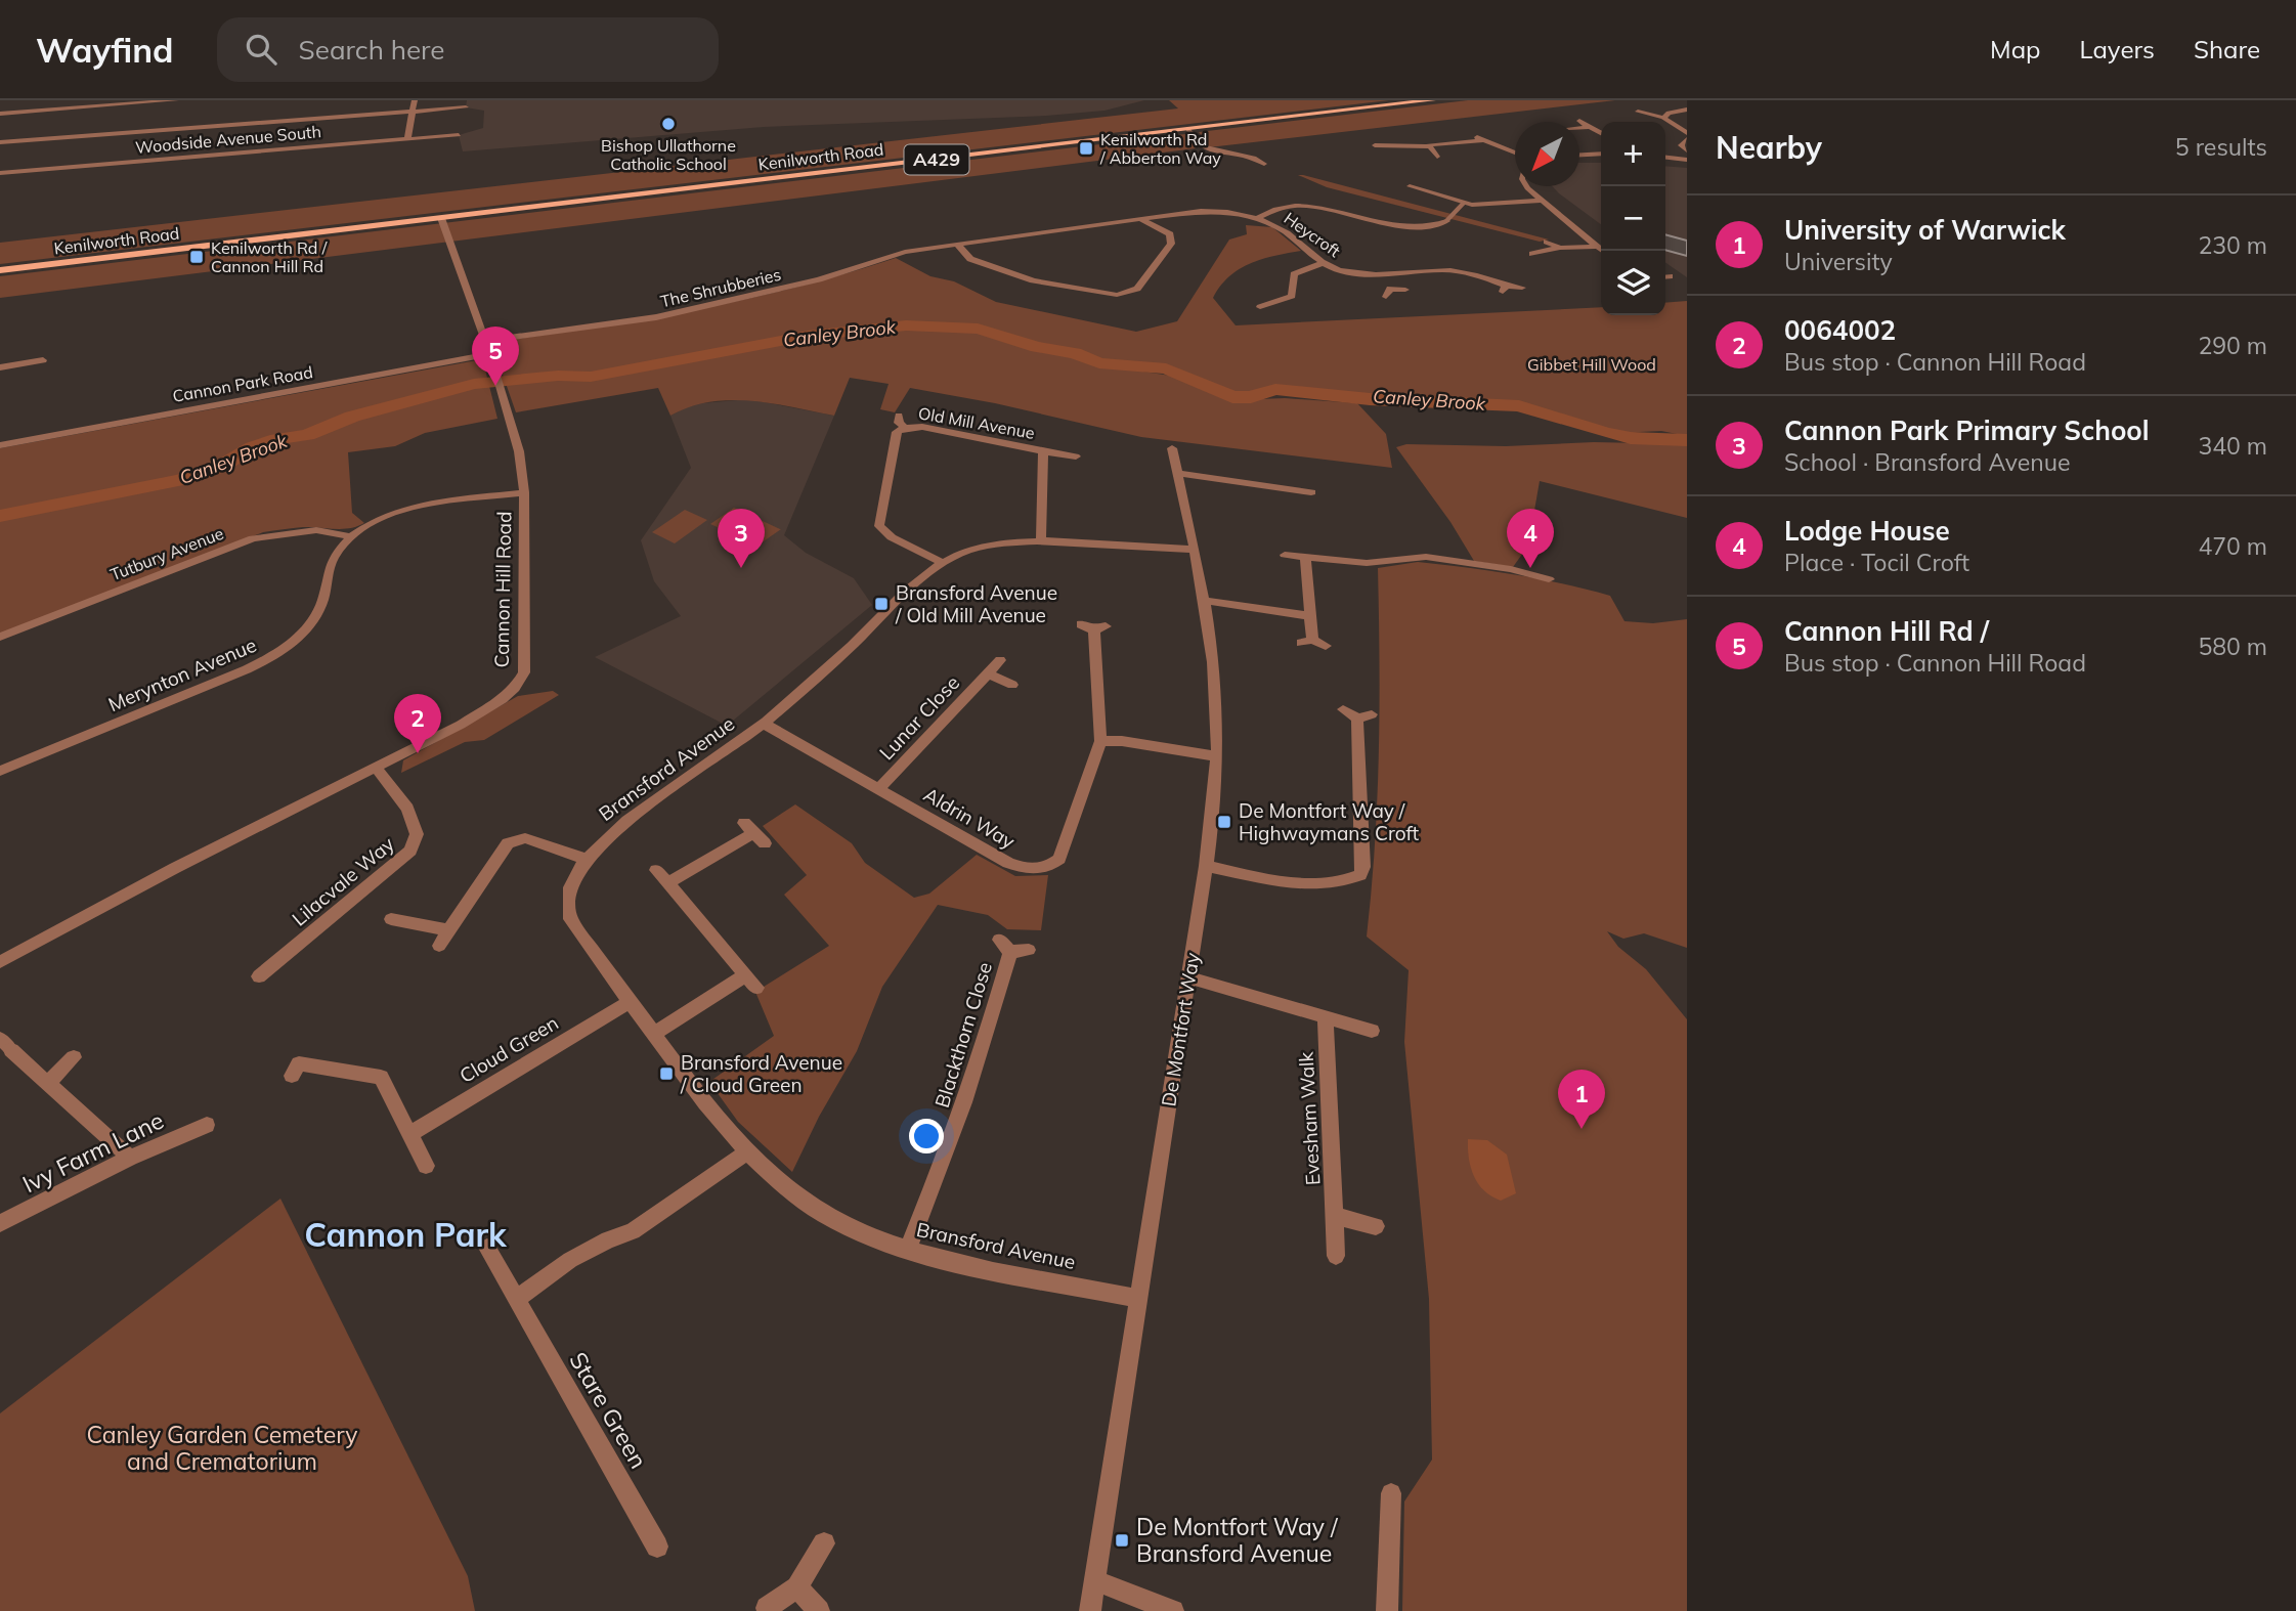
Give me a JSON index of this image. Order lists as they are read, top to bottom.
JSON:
{
  "streets": {
    "main road": ["Kenilworth Road", "A429"],
    "street": [
      "Woodside Avenue South",
      "Heycroft",
      "The Shrubberies",
      "Cannon Park Road",
      "Old Mill Avenue",
      "Tutbury Avenue",
      "Cannon Hill Road",
      "Merynton Avenue",
      "Lunar Close",
      "Bransford Avenue",
      "Aldrin Way",
      "Lilacvale Way",
      "De Montfort Way",
      "Blackthorn Close",
      "Cloud Green",
      "Evesham Walk",
      "Ivy Farm Lane",
      "Stare Green"
    ]
  },
  "crossings": [
    ["Kenilworth Road", "Cannon Hill Road"],
    ["Heycroft", "The Shrubberies"],
    ["The Shrubberies", "Cannon Hill Road"],
    ["Cannon Park Road", "Cannon Hill Road"],
    ["Old Mill Avenue", "Bransford Avenue"],
    ["Tutbury Avenue", "Merynton Avenue"],
    ["Cannon Hill Road", "Merynton Avenue"],
    ["Cannon Hill Road", "Lilacvale Way"],
    ["Lunar Close", "Aldrin Way"],
    ["Bransford Avenue", "Aldrin Way"],
    ["Bransford Avenue", "De Montfort Way"],
    ["Bransford Avenue", "Blackthorn Close"],
    ["Bransford Avenue", "Cloud Green"]
  ],
  "districts": ["Cannon Park"],
  "water": ["Canley Brook"],
  "parks": ["Gibbet Hill Wood", "Canley Garden Cemetery and Crematorium"],
  "places": {
    "other": ["Bishop Ullathorne Catholic School"],
    "transit": [
      "Kenilworth Rd / Abberton Way",
      "Kenilworth Rd / Cannon Hill Rd",
      "Bransford Avenue / Old Mill Avenue",
      "De Montfort Way / Highwaymans Croft",
      "Bransford Avenue / Cloud Green",
      "De Montfort Way / Bransford Avenue"
    ]
  },
  "north": "bottom left",
  "page": {
    "header": "Wayfind",
    "search": "Search here",
    "nav": ["Map", "Layers", "Share"],
    "heading": ["Nearby", "5 results"],
    "map_buttons": ["+", "−"],
    "list": [
      {
        "mark": "1",
        "name": "University of Warwick",
        "note": "University",
        "value": "230 m"
      },
      {
        "mark": "2",
        "name": "0064002",
        "note": "Bus stop · Cannon Hill Road",
        "value": "290 m"
      },
      {
        "mark": "3",
        "name": "Cannon Park Primary School",
        "note": "School · Bransford Avenue",
        "value": "340 m"
      },
      {
        "mark": "4",
        "name": "Lodge House",
        "note": "Place · Tocil Croft",
        "value": "470 m"
      },
      {
        "mark": "5",
        "name": "Cannon Hill Rd /",
        "note": "Bus stop · Cannon Hill Road",
        "value": "580 m"
      }
    ],
    "pins": [
      "5",
      "3",
      "4",
      "2",
      "1"
    ]
  }
}
